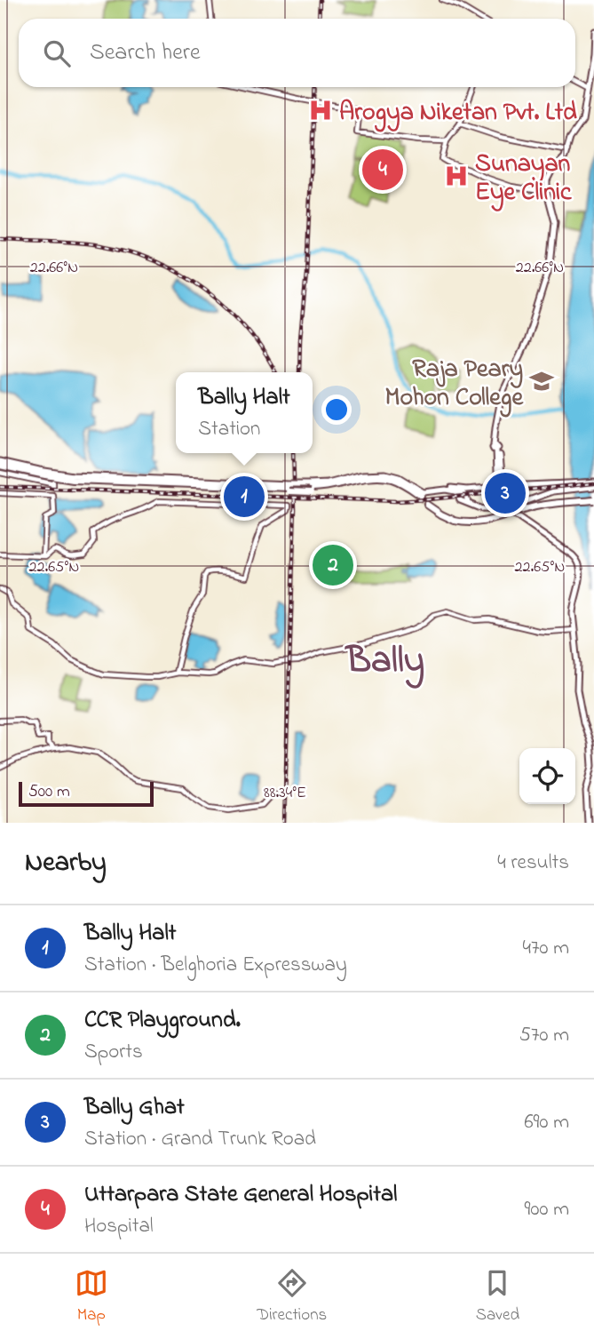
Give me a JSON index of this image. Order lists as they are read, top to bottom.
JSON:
{
  "districts": ["Bally"],
  "places": {
    "hospital": ["Arogya Niketan Pvt. Ltd", "Sunayan Eye Clinic"],
    "school or university": ["Raja Peary Mohon College"]
  },
  "scale_bar": "500 m",
  "page": {
    "search": "Search here",
    "pins": [
      "4",
      "3",
      "1",
      "2"
    ],
    "popup": ["Bally Halt", "Station"],
    "scale": "500 m",
    "heading": ["Nearby", "4 results"],
    "list": [
      {
        "mark": "1",
        "name": "Bally Halt",
        "note": "Station · Belghoria Expressway",
        "value": "470 m"
      },
      {
        "mark": "2",
        "name": "CCR Playground.",
        "note": "Sports",
        "value": "570 m"
      },
      {
        "mark": "3",
        "name": "Bally Ghat",
        "note": "Station · Grand Trunk Road",
        "value": "690 m"
      },
      {
        "mark": "4",
        "name": "Uttarpara State General Hospital",
        "note": "Hospital",
        "value": "900 m"
      }
    ],
    "nav": ["Map", "Directions", "Saved"]
  },
  "coordinates": ["22.66°N", "22.65°N", "88.34°E"]
}
